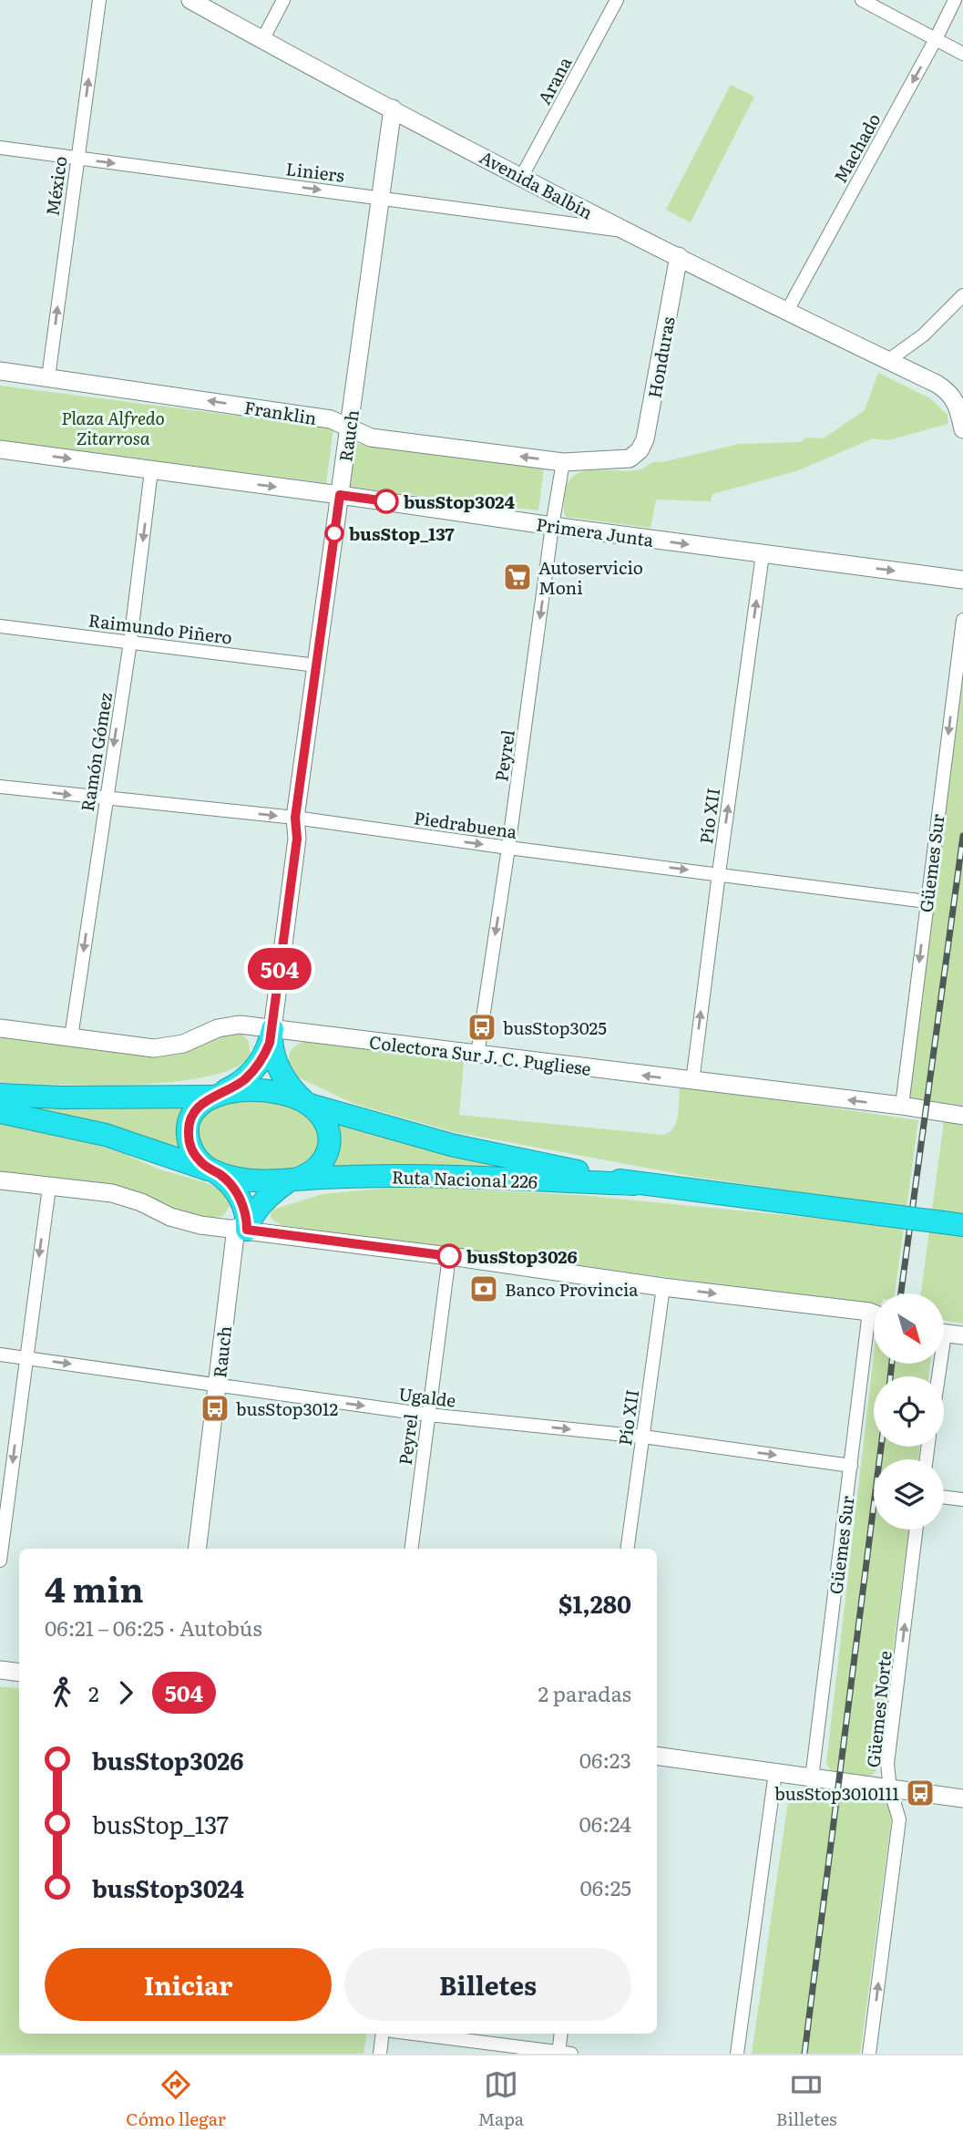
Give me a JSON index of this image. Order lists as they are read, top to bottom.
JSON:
{
  "streets": {
    "highway": ["Ruta Nacional 226"],
    "street": [
      "Arana",
      "Machado",
      "Liniers",
      "Avenida Balbín",
      "México",
      "Honduras",
      "Franklin",
      "Rauch",
      "Primera Junta",
      "Raimundo Piñero",
      "Ramón Gómez",
      "Peyrel",
      "Pío XII",
      "Piedrabuena",
      "Güemes Sur",
      "Colectora Sur J. C. Pugliese",
      "Ugalde",
      "Güemes Norte"
    ]
  },
  "crossings": [
    ["Arana", "Avenida Balbín"],
    ["Machado", "Avenida Balbín"],
    ["Liniers", "Avenida Balbín"],
    ["Liniers", "México"],
    ["Liniers", "Rauch"],
    ["Avenida Balbín", "Honduras"],
    ["Avenida Balbín", "Rauch"],
    ["México", "Franklin"],
    ["Honduras", "Franklin"],
    ["Franklin", "Rauch"],
    ["Franklin", "Peyrel"],
    ["Rauch", "Primera Junta"],
    ["Rauch", "Raimundo Piñero"],
    ["Rauch", "Piedrabuena"],
    ["Rauch", "Colectora Sur J. C. Pugliese"],
    ["Rauch", "Ugalde"],
    ["Primera Junta", "Ramón Gómez"],
    ["Primera Junta", "Peyrel"],
    ["Primera Junta", "Pío XII"],
    ["Raimundo Piñero", "Ramón Gómez"],
    ["Ramón Gómez", "Piedrabuena"],
    ["Ramón Gómez", "Colectora Sur J. C. Pugliese"],
    ["Peyrel", "Piedrabuena"],
    ["Peyrel", "Colectora Sur J. C. Pugliese"],
    ["Peyrel", "Ugalde"],
    ["Pío XII", "Piedrabuena"],
    ["Pío XII", "Colectora Sur J. C. Pugliese"],
    ["Pío XII", "Ugalde"],
    ["Piedrabuena", "Güemes Sur"],
    ["Güemes Sur", "Colectora Sur J. C. Pugliese"],
    ["Güemes Sur", "Ugalde"]
  ],
  "one_way": [
    "Machado",
    "Liniers",
    "México",
    "Franklin",
    "Primera Junta",
    "Ramón Gómez",
    "Peyrel",
    "Pío XII",
    "Piedrabuena",
    "Güemes Sur",
    "Colectora Sur J. C. Pugliese",
    "Ugalde",
    "Güemes Norte"
  ],
  "parks": ["Plaza Alfredo Zitarrosa"],
  "places": {
    "other": ["busStop3024", "busStop_137", "busStop3026"],
    "supermarket": ["Autoservicio Moni"],
    "bus stop": ["busStop3025", "busStop3012", "busStop3010111"],
    "bank": ["Banco Provincia"]
  },
  "lines": ["bus line 504"],
  "north": "bottom right",
  "page": {
    "on_map": "504",
    "heading": ["4 min", "06:21 – 06:25 · Autobús", "$1,280"],
    "legs": ["2", "504", "2 paradas"],
    "list": [
      {
        "name": "busStop3026",
        "value": "06:23"
      },
      {
        "name": "busStop_137",
        "value": "06:24"
      },
      {
        "name": "busStop3024",
        "value": "06:25"
      }
    ],
    "buttons": ["Iniciar", "Billetes"],
    "tabs": ["Cómo llegar", "Mapa", "Billetes"]
  }
}
